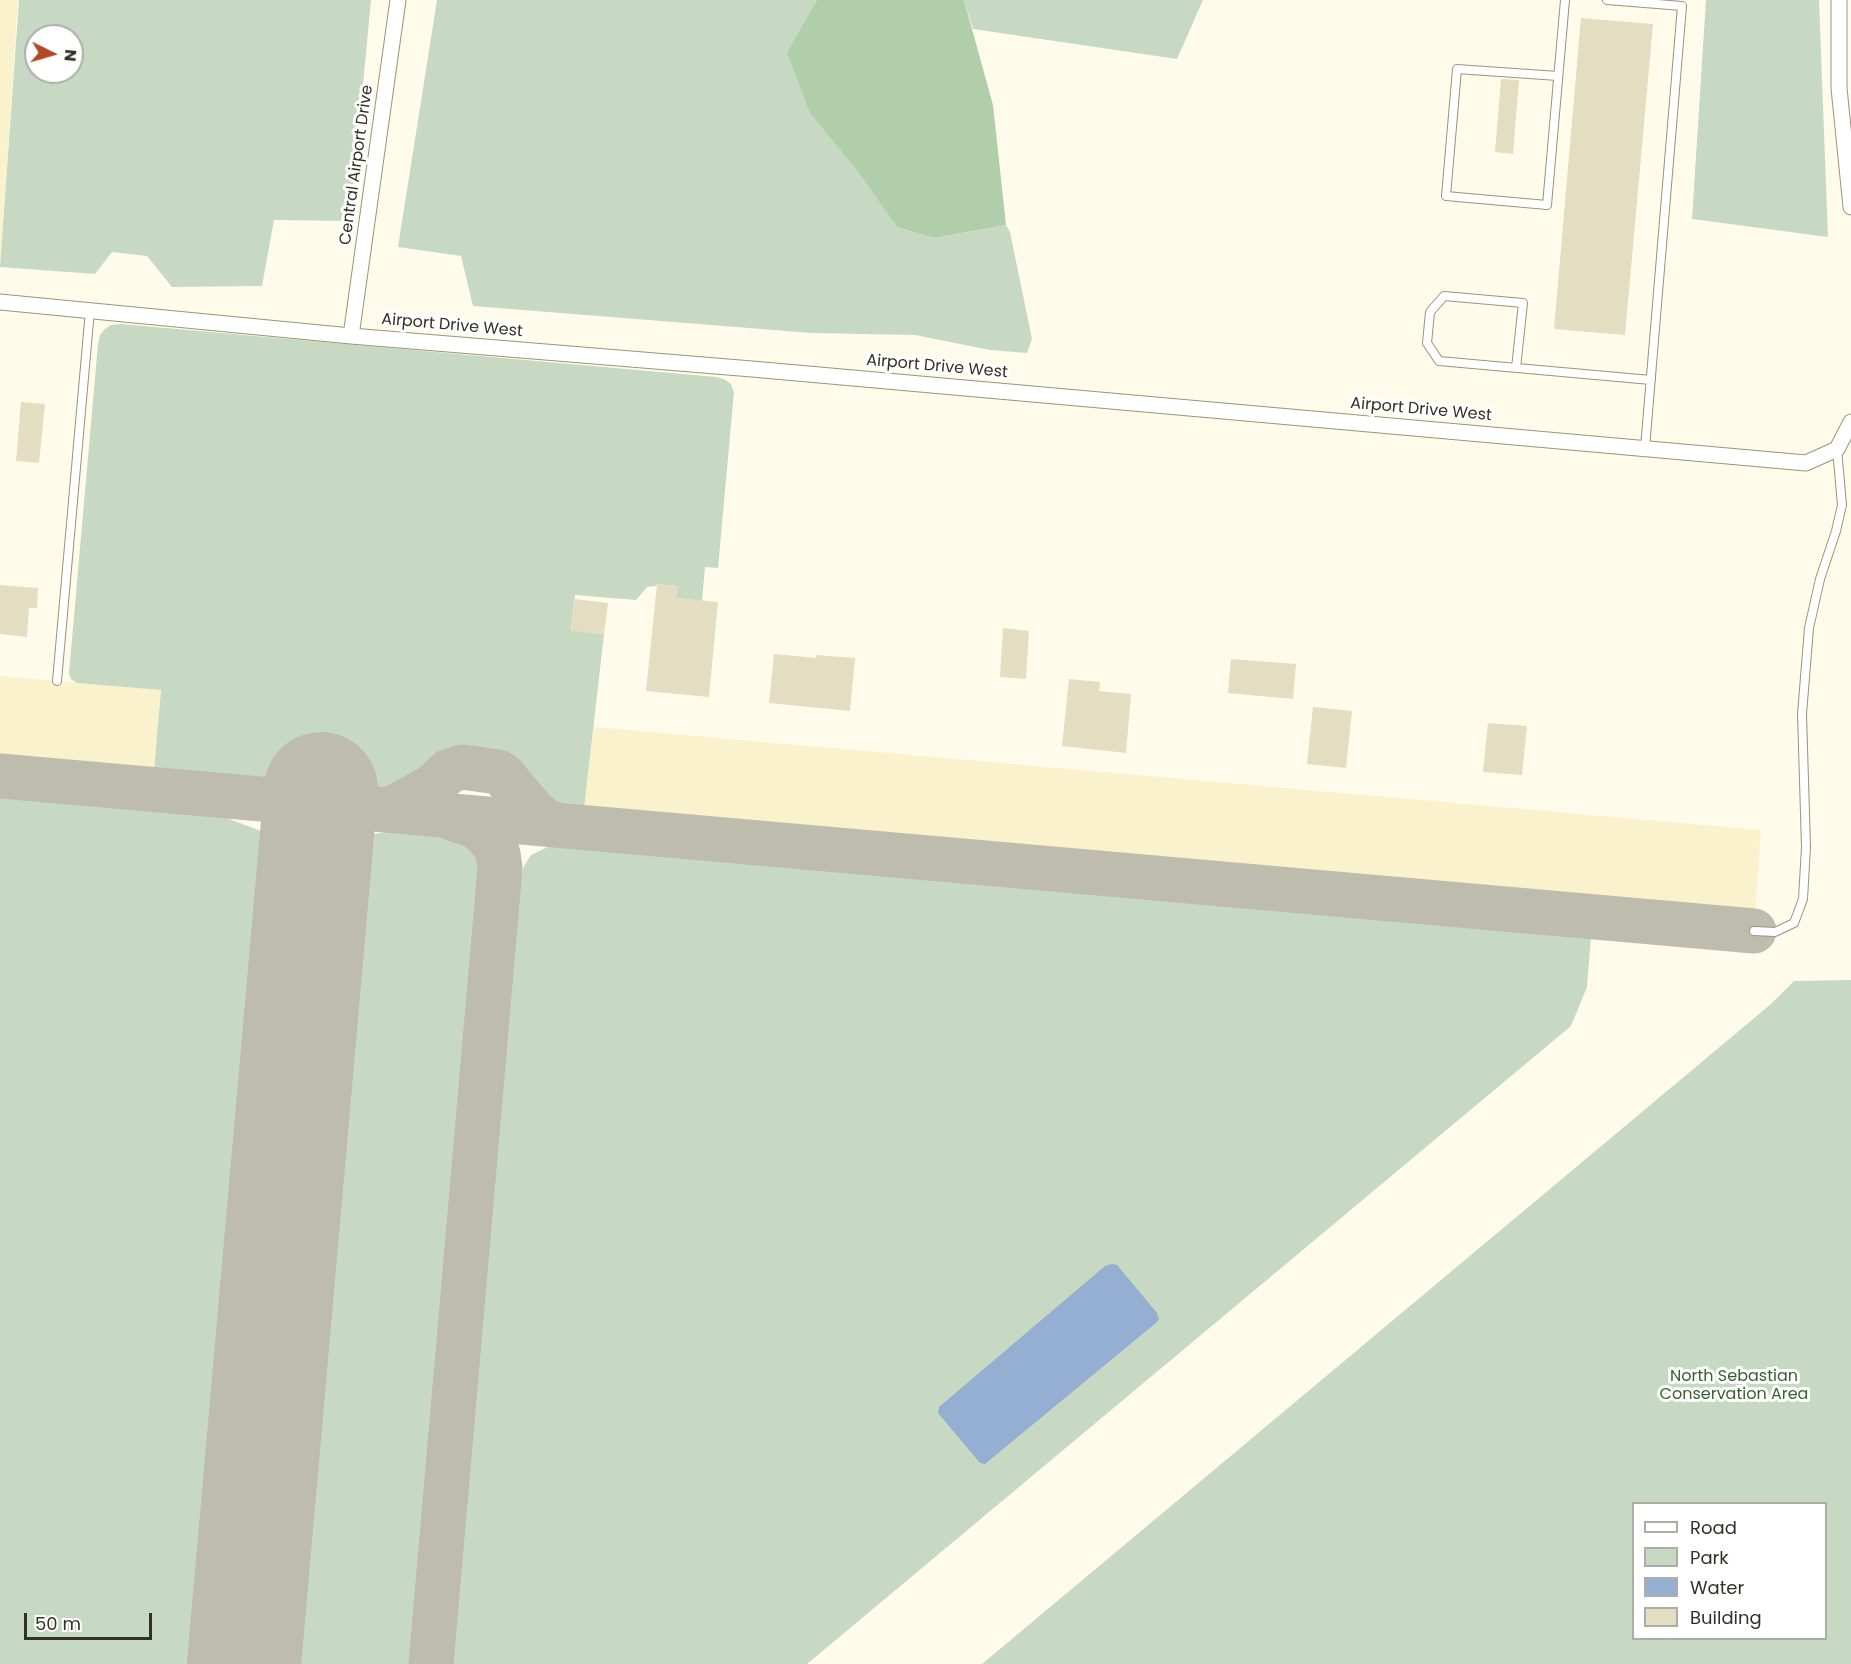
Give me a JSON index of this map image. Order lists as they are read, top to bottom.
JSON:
{
  "streets": {
    "street": ["Central Airport Drive", "Airport Drive West"]
  },
  "crossings": [
    ["Central Airport Drive", "Airport Drive West"]
  ],
  "parks": ["North Sebastian Conservation Area"],
  "legend": [
    "Road",
    "Park",
    "Water",
    "Building"
  ],
  "scale_bar": "50 m",
  "north": "right"
}
